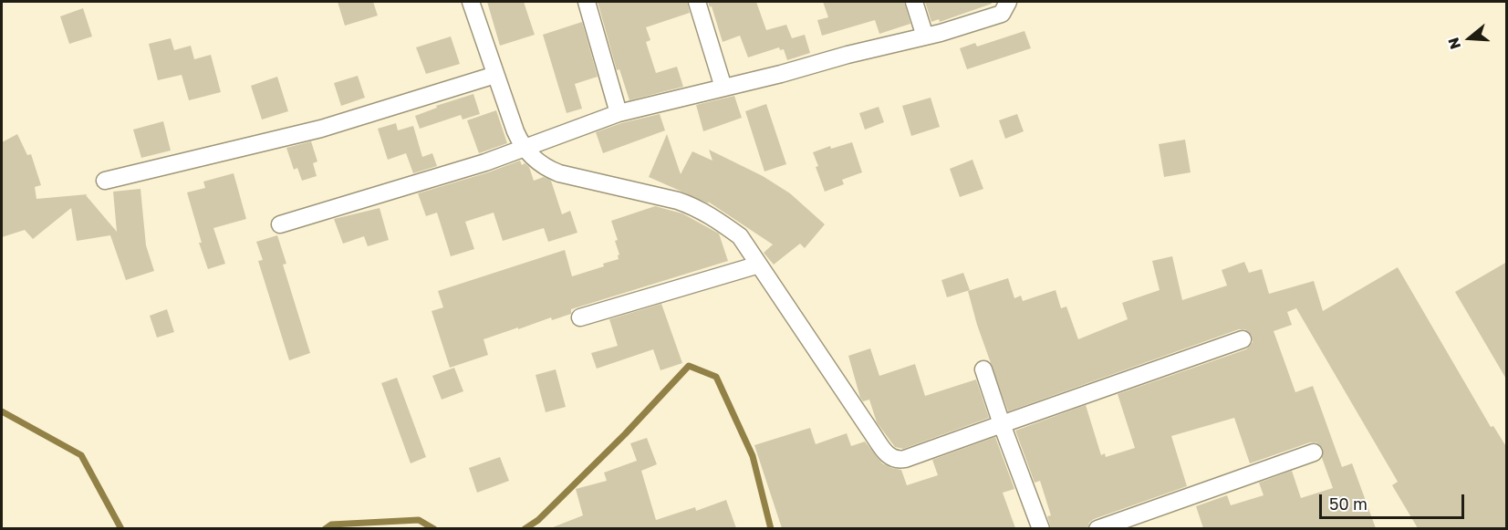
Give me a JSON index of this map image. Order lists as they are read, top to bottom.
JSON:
{
  "scale_bar": "50 m",
  "north": "left"
}
